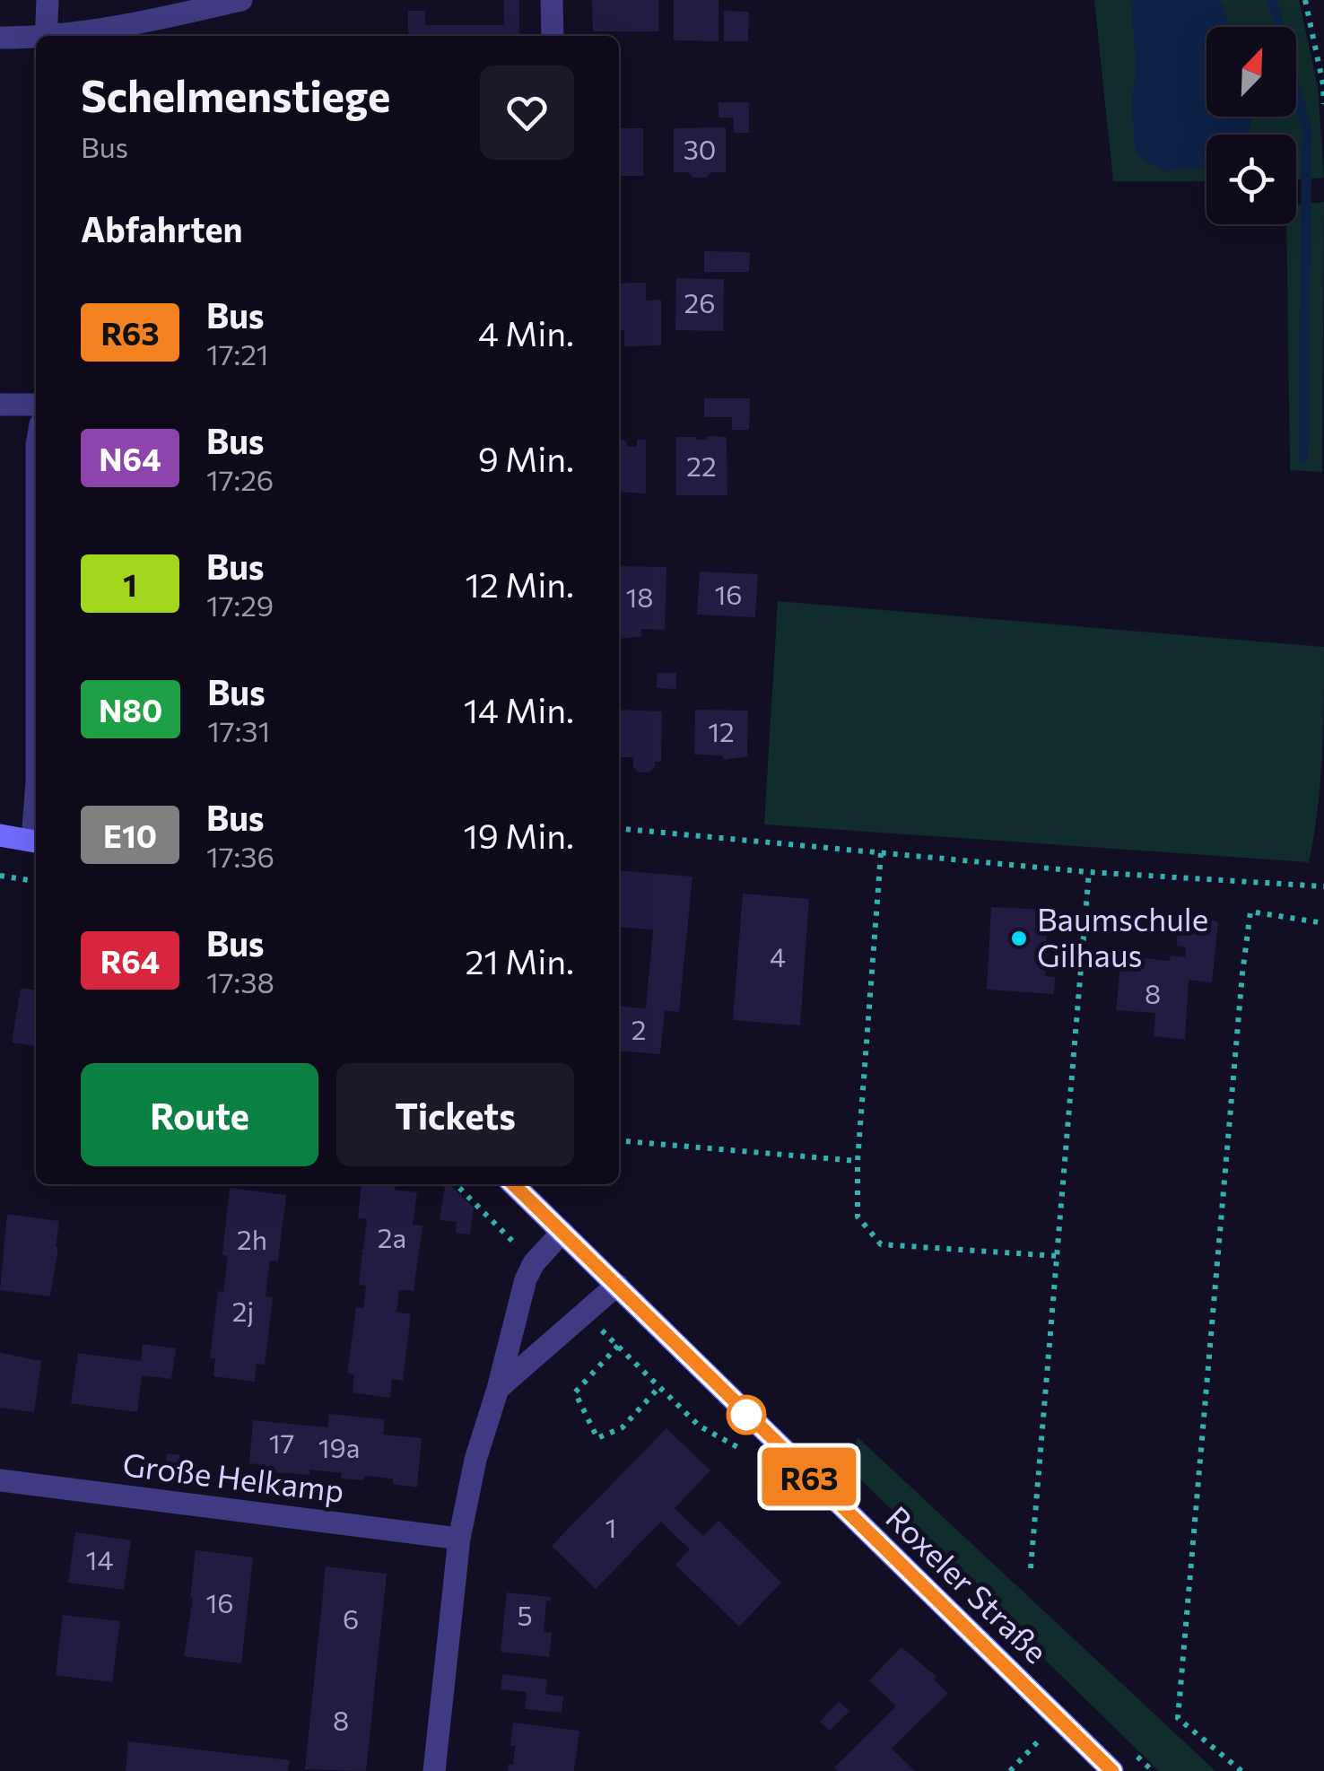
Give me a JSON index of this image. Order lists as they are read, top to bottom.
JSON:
{
  "streets": {
    "main road": ["Roxeler Straße"],
    "street": ["Große Helkamp"]
  },
  "places": ["Baumschule Gilhaus"],
  "lines": ["bus line R63"],
  "house_numbers": [
    "30",
    "26",
    "22",
    "16",
    "18",
    "12",
    "4",
    "8",
    "2",
    "2a",
    "2h",
    "2j",
    "17",
    "19a",
    "1",
    "14",
    "16",
    "5",
    "6",
    "8"
  ],
  "north": "top right",
  "page": {
    "on_map": "R63",
    "heading": [
      ["Schelmenstiege", "Bus"],
      "Abfahrten"
    ],
    "list": [
      {
        "mark": "R63",
        "name": "Bus",
        "note": "17:21",
        "value": "4 Min."
      },
      {
        "mark": "N64",
        "name": "Bus",
        "note": "17:26",
        "value": "9 Min."
      },
      {
        "mark": "1",
        "name": "Bus",
        "note": "17:29",
        "value": "12 Min."
      },
      {
        "mark": "N80",
        "name": "Bus",
        "note": "17:31",
        "value": "14 Min."
      },
      {
        "mark": "E10",
        "name": "Bus",
        "note": "17:36",
        "value": "19 Min."
      },
      {
        "mark": "R64",
        "name": "Bus",
        "note": "17:38",
        "value": "21 Min."
      }
    ],
    "buttons": ["Route", "Tickets"]
  }
}
